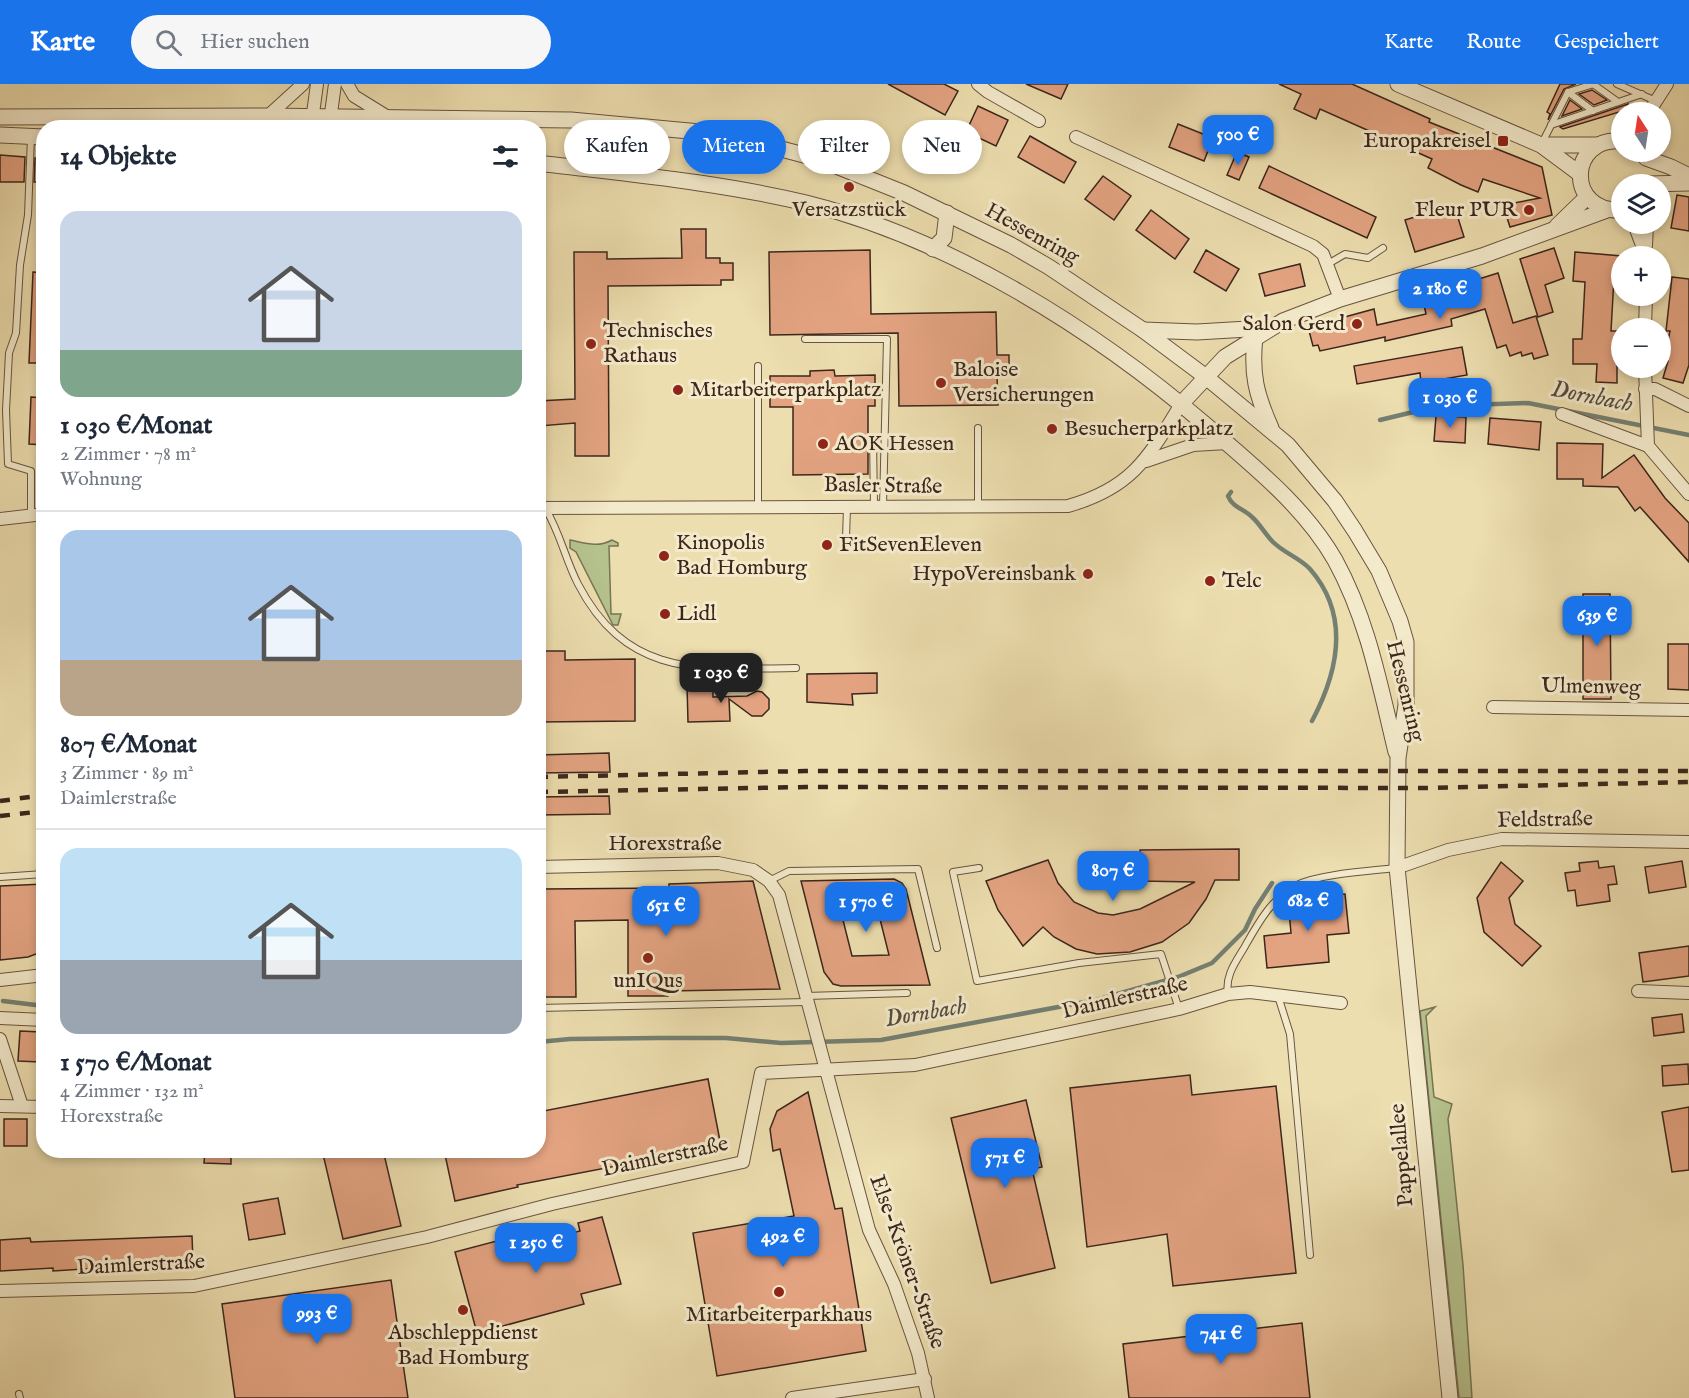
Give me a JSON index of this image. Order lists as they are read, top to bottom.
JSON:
{
  "streets": {
    "street": [
      "Hessenring",
      "Basler Straße",
      "Ulmenweg",
      "Feldstraße",
      "Horexstraße",
      "Daimlerstraße",
      "Pappelallee",
      "Else-Kröner-Straße"
    ]
  },
  "crossings": [
    ["Hessenring", "Basler Straße"],
    ["Hessenring", "Pappelallee"],
    ["Feldstraße", "Pappelallee"],
    ["Daimlerstraße", "Else-Kröner-Straße"]
  ],
  "water": ["Dornbach"],
  "places": {
    "transit": ["Europakreisel"],
    "other": [
      "Versatzstück",
      "Fleur PUR",
      "Salon Gerd",
      "Technisches Rathaus",
      "Baloise Versicherungen",
      "Mitarbeiterparkplatz",
      "Besucherparkplatz",
      "AOK Hessen",
      "FitSevenEleven",
      "Kinopolis Bad Homburg",
      "HypoVereinsbank",
      "Telc",
      "Lidl",
      "unIQus",
      "Mitarbeiterparkhaus",
      "Abschleppdienst Bad Homburg"
    ]
  },
  "north": "top",
  "page": {
    "header": "Karte",
    "search": "Hier suchen",
    "nav": ["Karte", "Route", "Gespeichert"],
    "map_buttons": ["+", "−"],
    "price": [
      "500 €",
      "2 180 €",
      "1 030 €",
      "639 €",
      "1 030 €",
      "807 €",
      "682 €",
      "1 570 €",
      "651 €",
      "571 €",
      "492 €",
      "1 250 €",
      "993 €",
      "741 €"
    ],
    "chip": [
      "Kaufen",
      "Mieten",
      "Filter",
      "Neu"
    ],
    "heading": "14 Objekte",
    "list": [
      {
        "name": "1 030 €/Monat",
        "note": "2 Zimmer · 78 m² · Wohnung"
      },
      {
        "name": "807 €/Monat",
        "note": "3 Zimmer · 89 m² · Daimlerstraße"
      },
      {
        "name": "1 570 €/Monat",
        "note": "4 Zimmer · 132 m² · Horexstraße"
      }
    ]
  }
}
